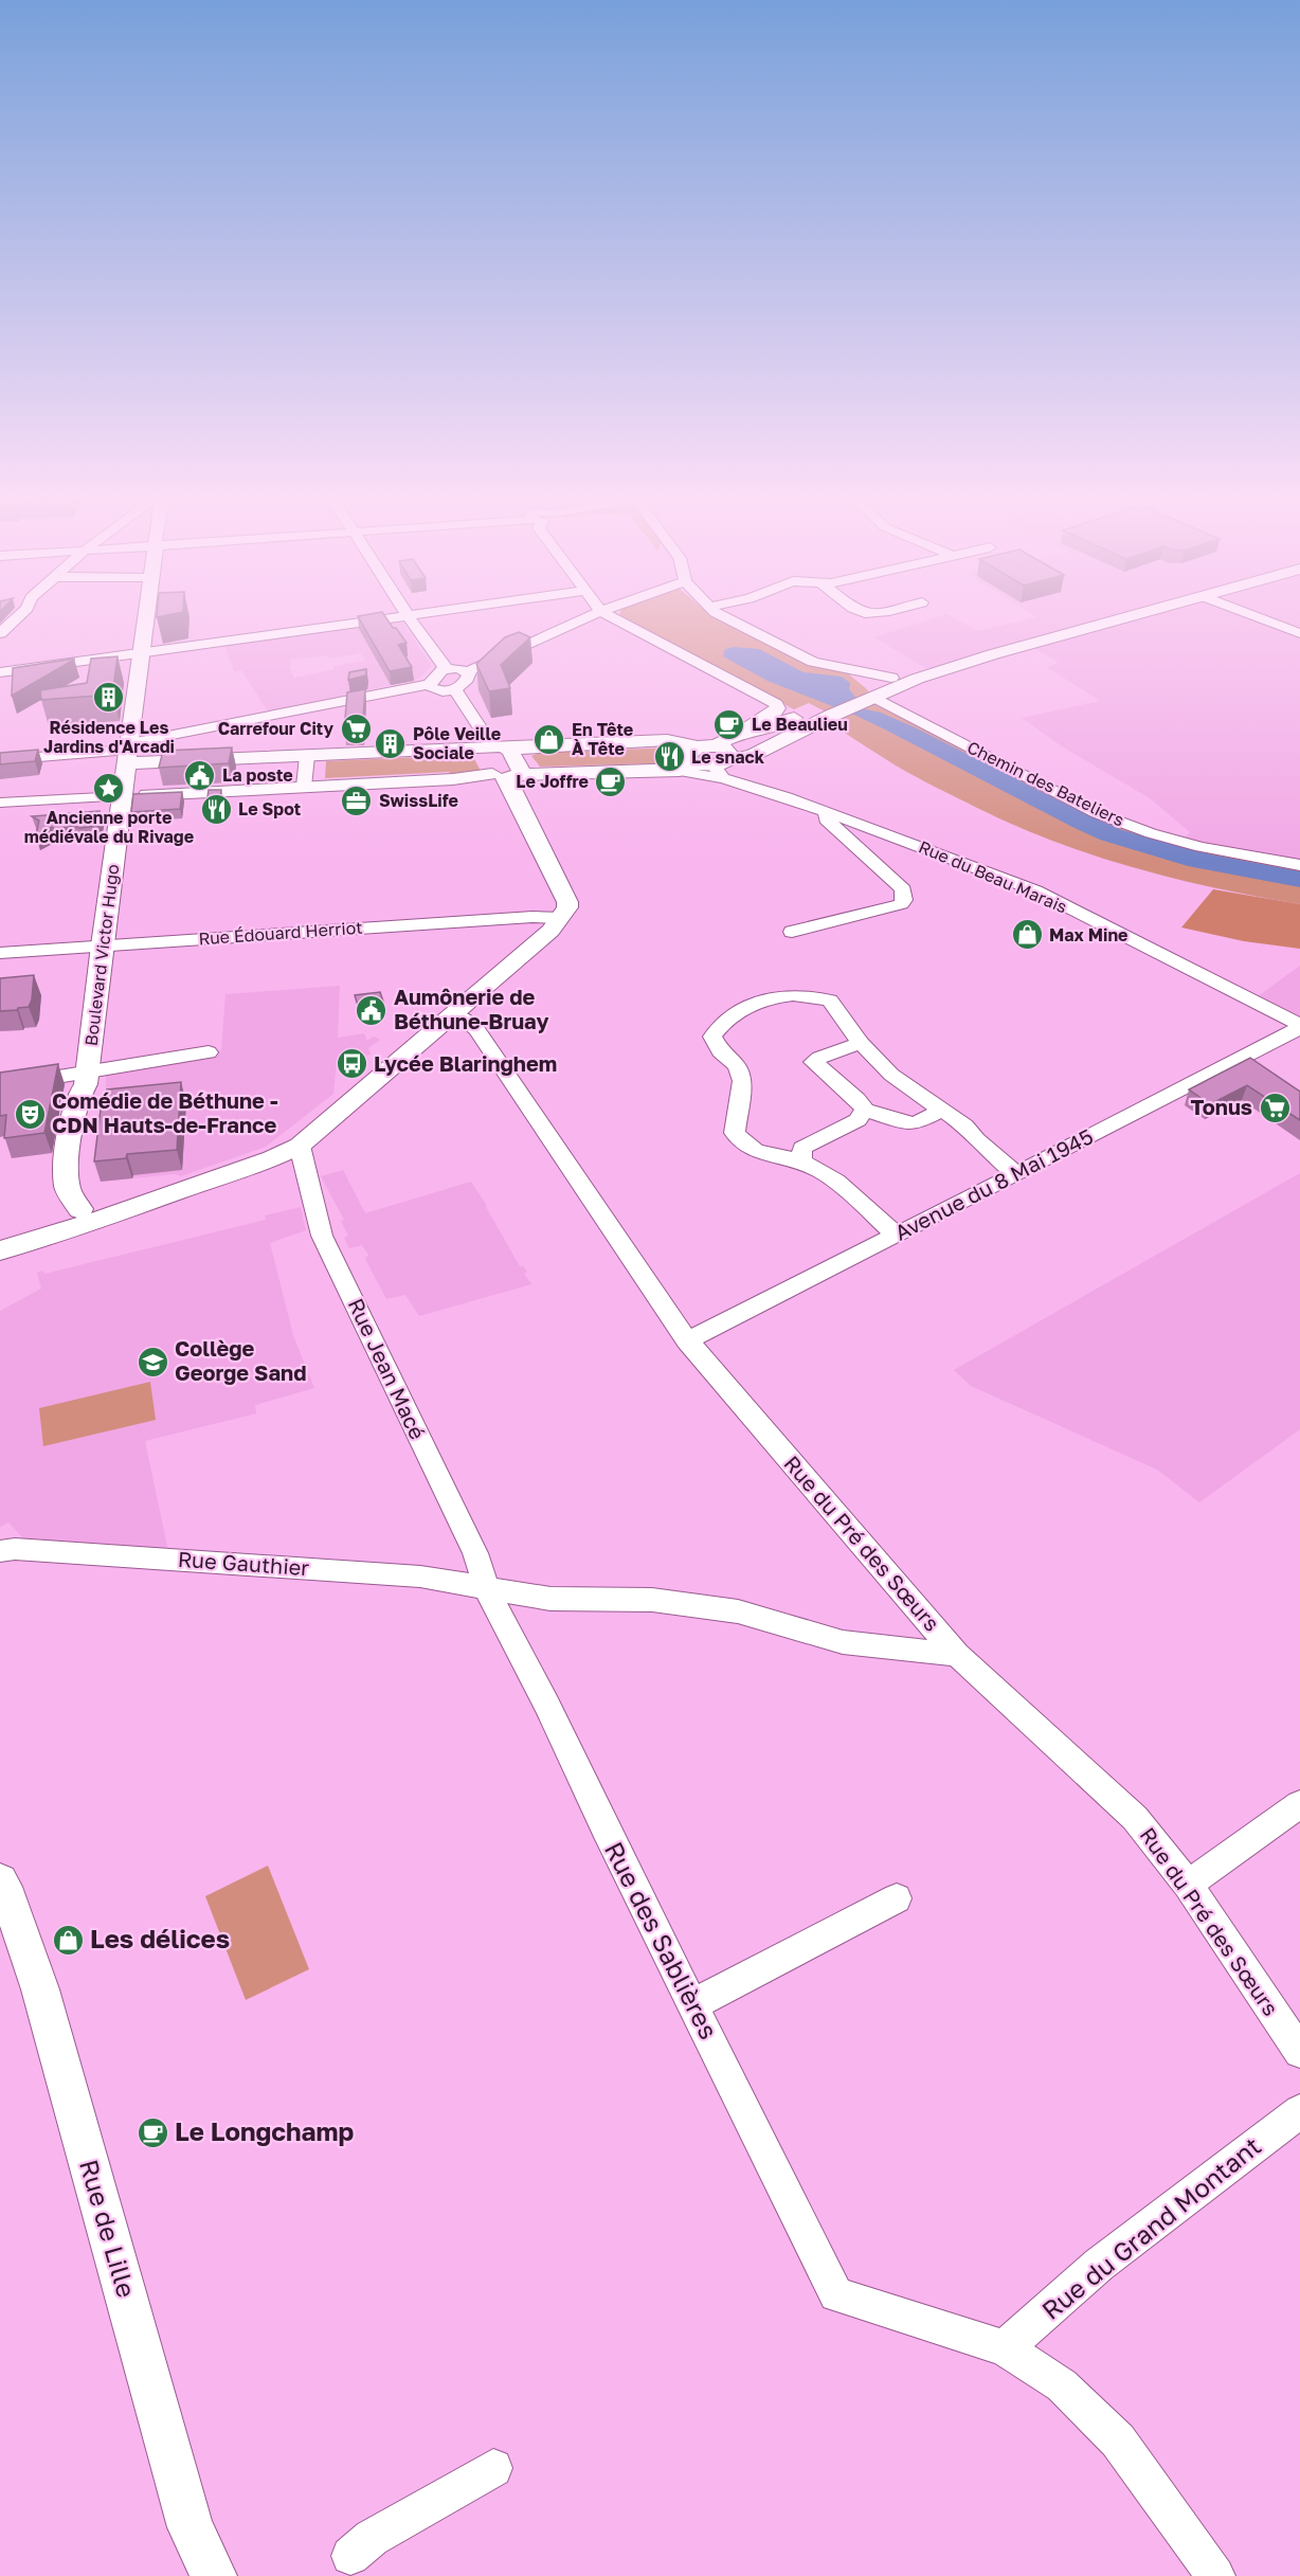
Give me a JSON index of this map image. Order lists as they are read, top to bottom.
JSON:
{
  "streets": {
    "main road": ["Boulevard Victor Hugo", "Rue de Lille"],
    "street": [
      "Chemin des Bateliers",
      "Rue du Beau Marais",
      "Rue Édouard Herriot",
      "Avenue du 8 Mai 1945",
      "Rue Jean Macé",
      "Rue du Pré des Sœurs",
      "Rue Gauthier",
      "Rue des Sablières",
      "Rue du Grand Montant"
    ]
  },
  "crossings": [
    ["Rue du Beau Marais", "Avenue du 8 Mai 1945"],
    ["Rue Édouard Herriot", "Boulevard Victor Hugo"],
    ["Avenue du 8 Mai 1945", "Rue du Pré des Sœurs"],
    ["Rue Jean Macé", "Rue Gauthier"],
    ["Rue Jean Macé", "Rue des Sablières"],
    ["Rue du Pré des Sœurs", "Rue Gauthier"],
    ["Rue Gauthier", "Rue des Sablières"],
    ["Rue des Sablières", "Rue du Grand Montant"]
  ],
  "places": {
    "building": ["Résidence Les Jardins d'Arcadi", "Pôle Veille Sociale"],
    "cafe": ["Le Beaulieu", "Le Joffre", "Le Longchamp"],
    "supermarket": ["Carrefour City", "Tonus"],
    "shop": ["En Tête À Tête", "Max Mine", "Les délices"],
    "restaurant": ["Le snack", "Le Spot"],
    "public building": ["La poste", "Aumônerie de Béthune-Bruay"],
    "place": ["Ancienne porte médiévale du Rivage"],
    "office": ["SwissLife"],
    "bus stop": ["Lycée Blaringhem"],
    "theatre": ["Comédie de Béthune - CDN Hauts-de-France"],
    "school or university": ["Collège George Sand"]
  }
}
